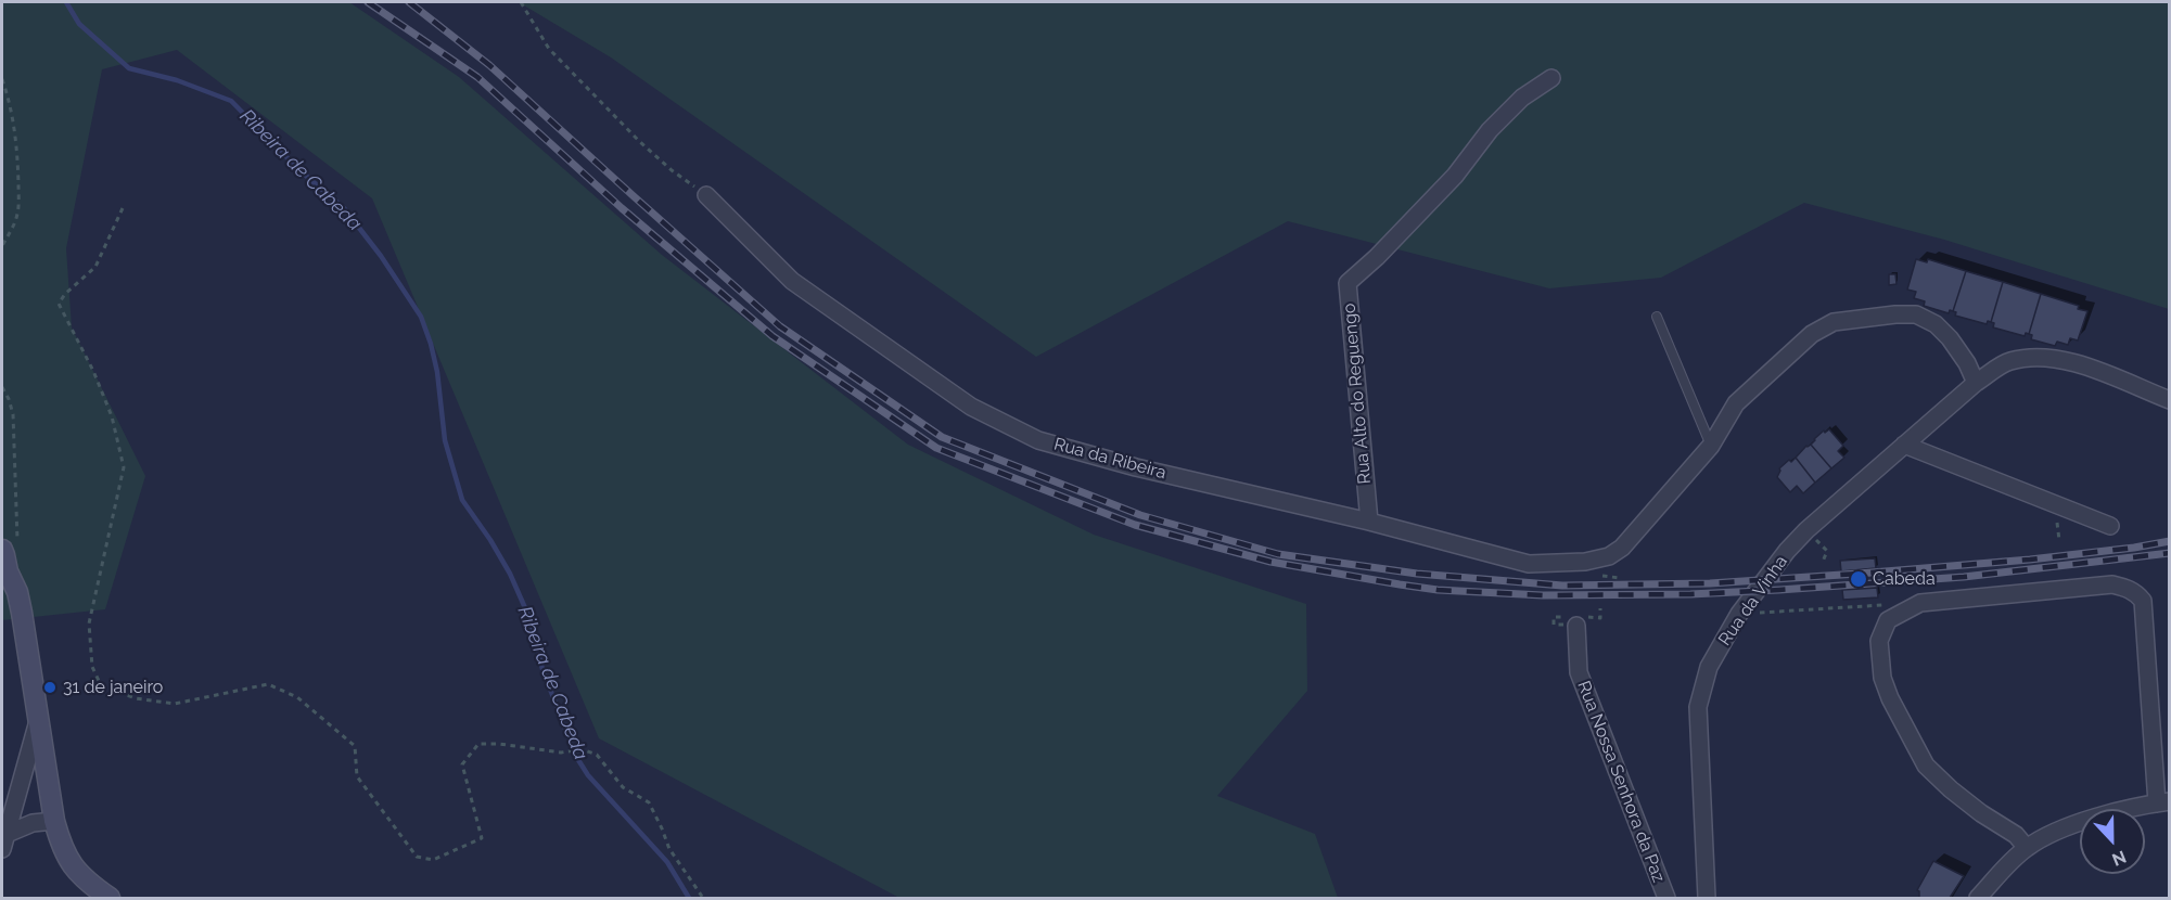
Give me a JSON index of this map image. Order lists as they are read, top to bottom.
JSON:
{
  "streets": {
    "street": [
      "Rua Alto do Reguengo",
      "Rua da Ribeira",
      "Rua da Vinha",
      "Rua Nossa Senhora da Paz"
    ]
  },
  "crossings": [
    ["Rua Alto do Reguengo", "Rua da Ribeira"]
  ],
  "water": ["Ribeira de Cabeda"],
  "places": ["Cabeda", "31 de janeiro"],
  "north": "bottom"
}
